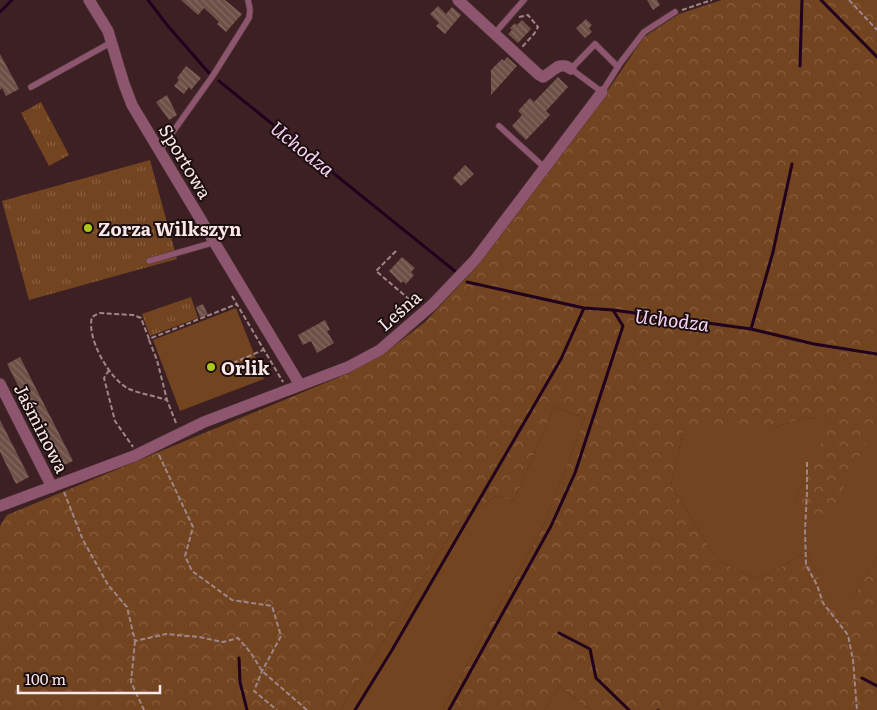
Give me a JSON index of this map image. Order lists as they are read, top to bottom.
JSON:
{
  "streets": {
    "street": ["Sportowa", "Leśna", "Jaśminowa"]
  },
  "crossings": [
    ["Sportowa", "Leśna"],
    ["Leśna", "Jaśminowa"]
  ],
  "water": ["Uchodza"],
  "places": ["Zorza Wilkszyn", "Orlik"],
  "scale_bar": "100 m"
}
